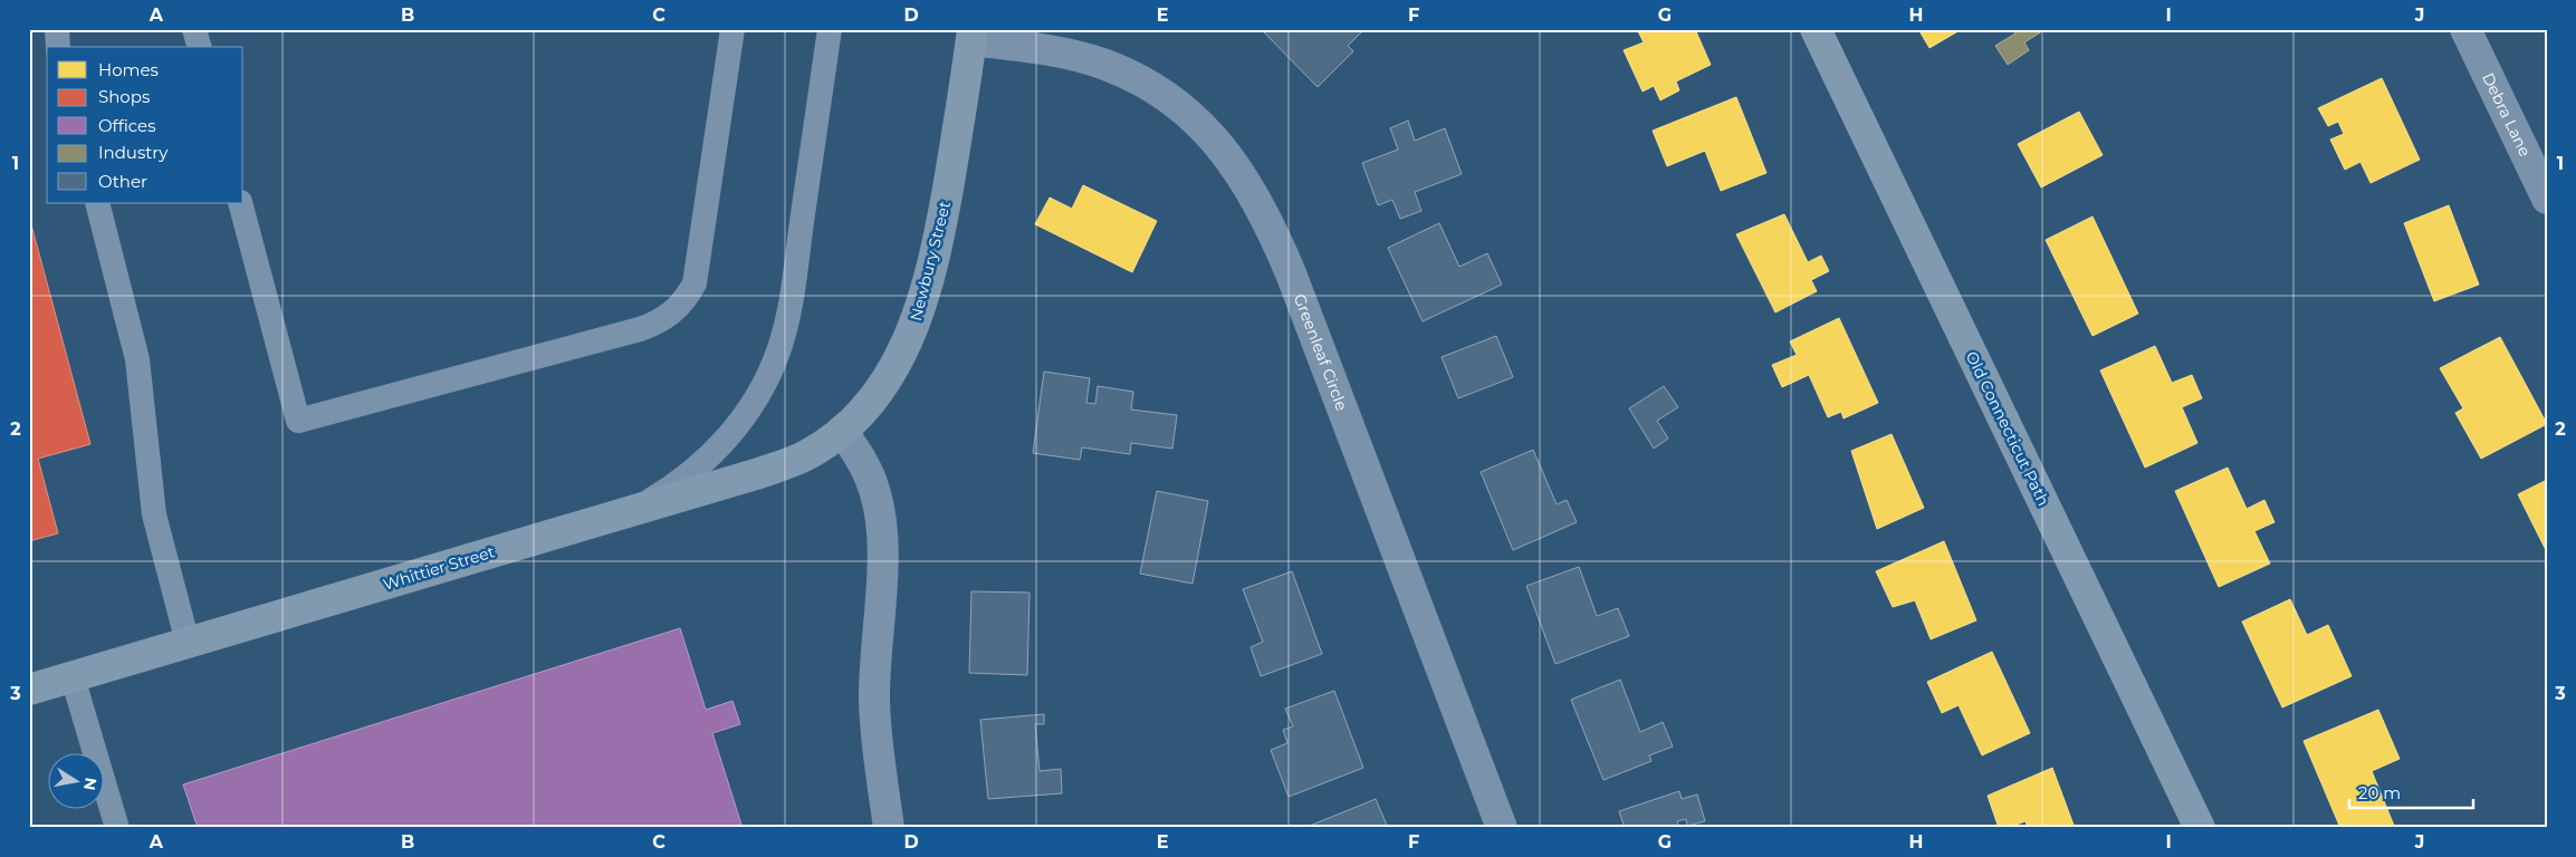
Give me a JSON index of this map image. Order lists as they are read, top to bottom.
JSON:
{
  "streets": {
    "street": [
      "Debra Lane",
      "Newbury Street",
      "Greenleaf Circle",
      "Old Connecticut Path",
      "Whittier Street"
    ]
  },
  "crossings": [
    ["Newbury Street", "Greenleaf Circle"],
    ["Newbury Street", "Whittier Street"]
  ],
  "legend": [
    "Homes",
    "Shops",
    "Offices",
    "Industry",
    "Other"
  ],
  "scale_bar": "20 m",
  "north": "right",
  "grid": {
    "columns": [
      "A",
      "B",
      "C",
      "D",
      "E",
      "F",
      "G",
      "H",
      "I",
      "J"
    ],
    "rows": ["1", "2", "3"]
  }
}
